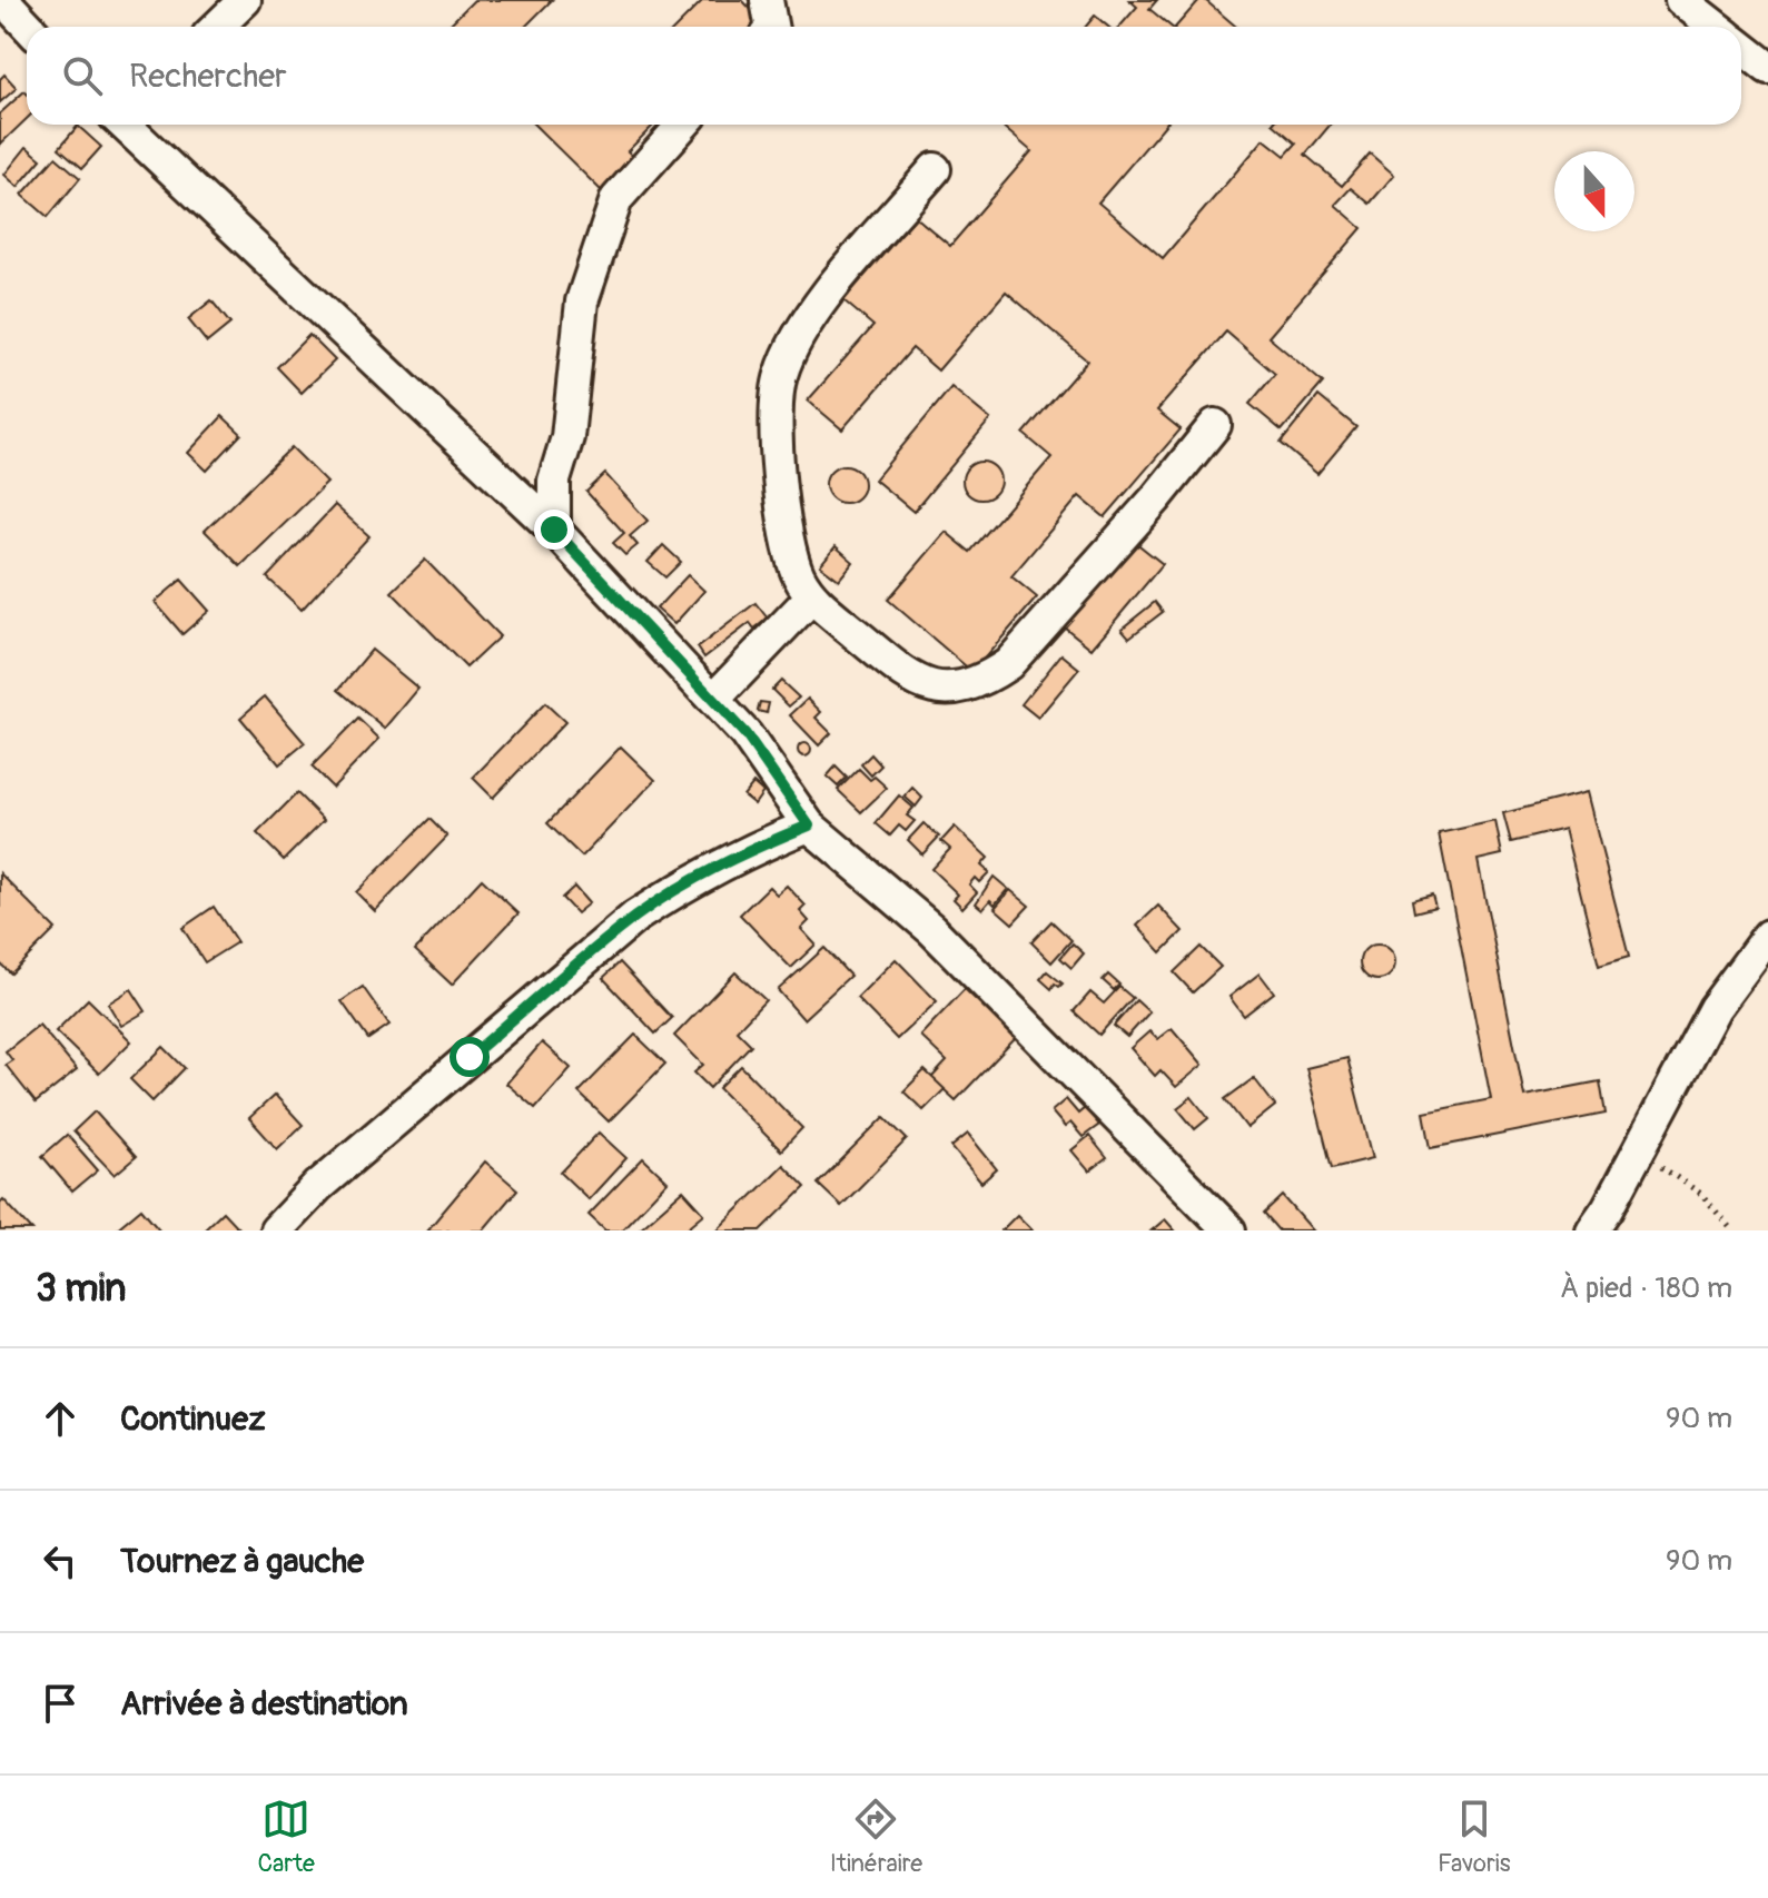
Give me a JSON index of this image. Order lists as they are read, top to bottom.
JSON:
{
  "north": "bottom",
  "page": {
    "search": "Rechercher",
    "heading": ["3 min", "À pied · 180 m"],
    "list": [
      ["Continuez", "90 m"],
      ["Tournez à gauche", "90 m"],
      "Arrivée à destination"
    ],
    "nav": ["Carte", "Itinéraire", "Favoris"]
  }
}
